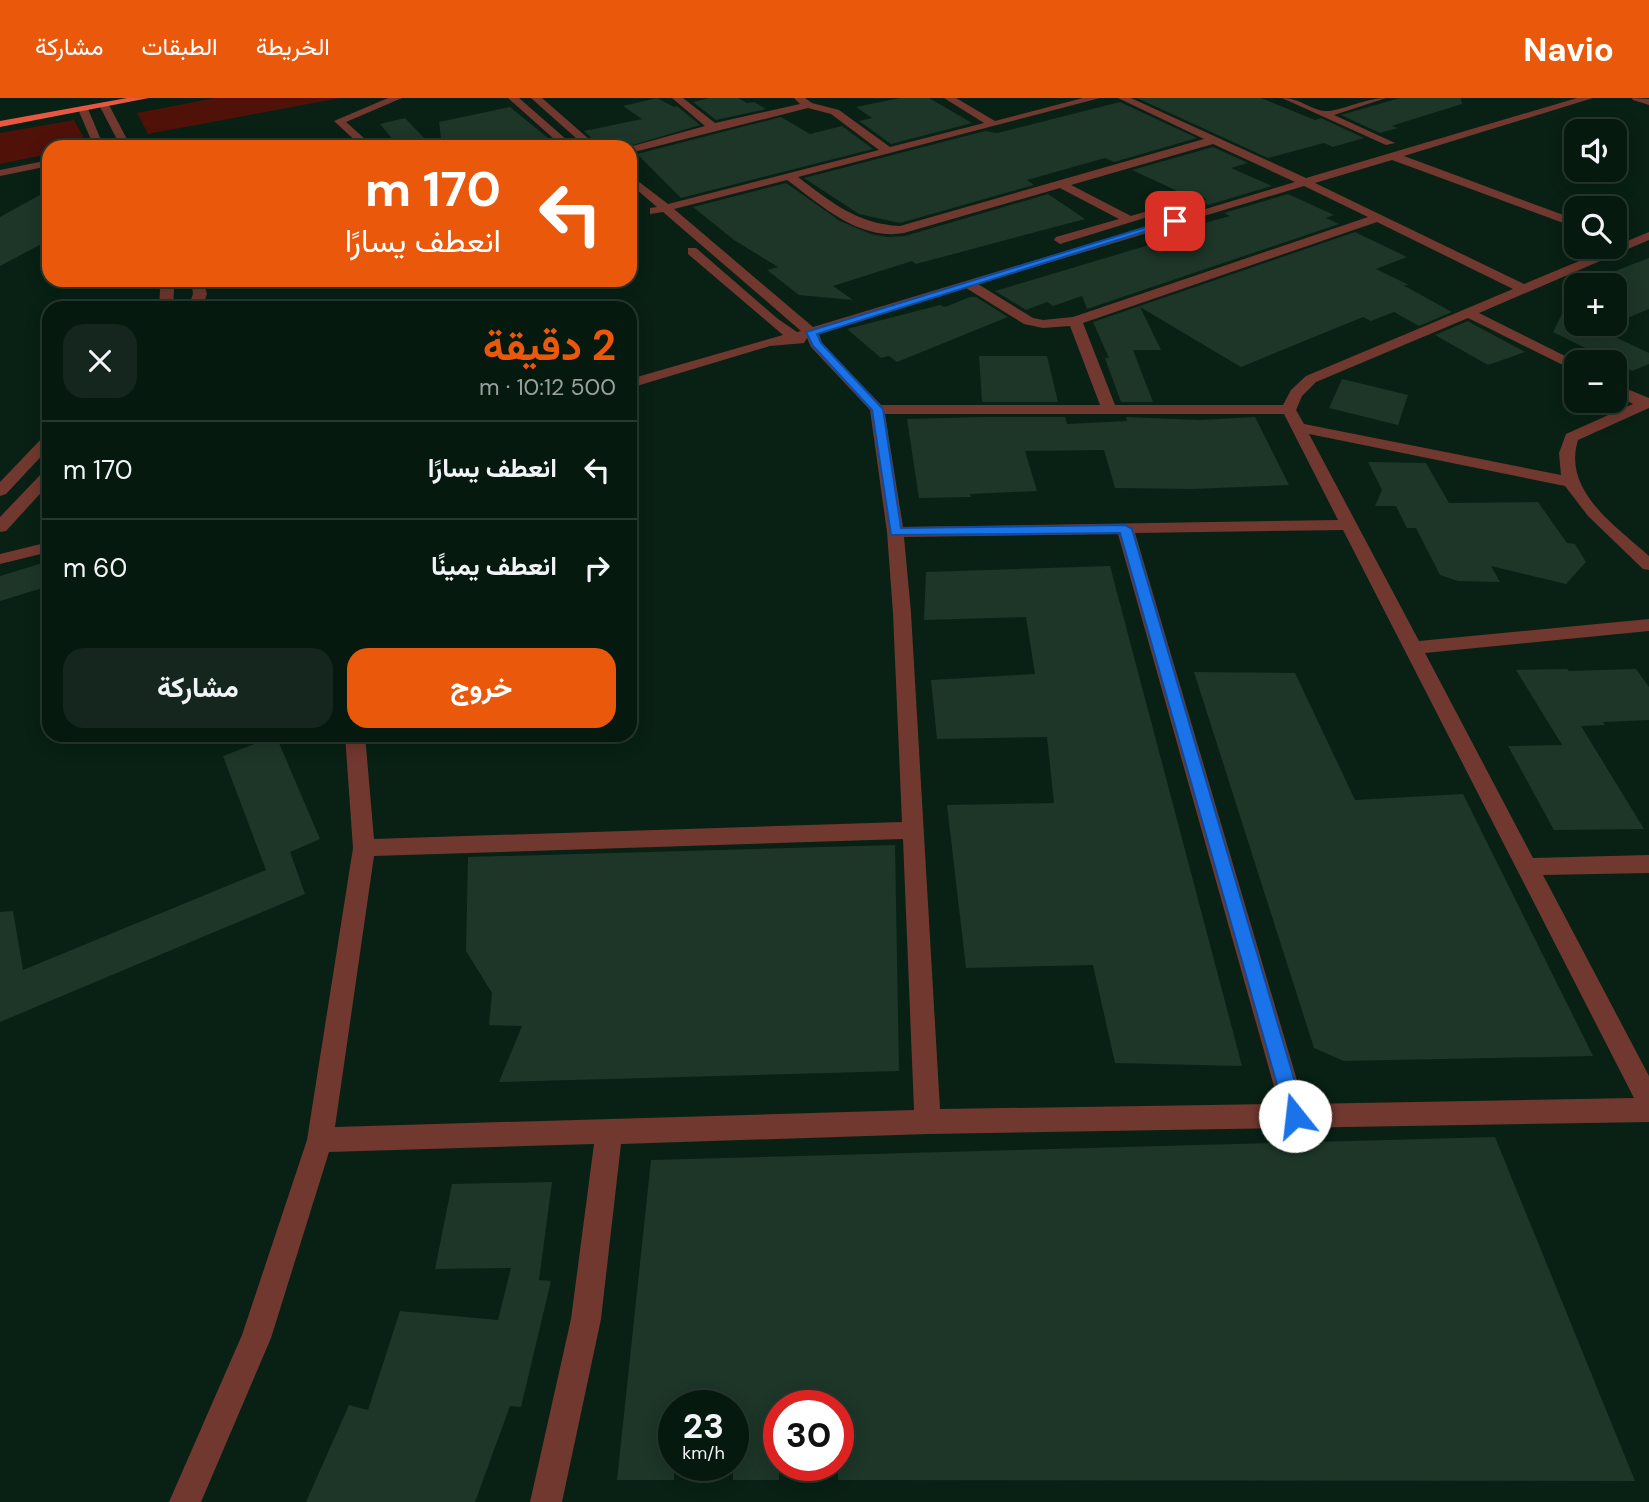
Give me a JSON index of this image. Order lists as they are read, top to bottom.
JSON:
{
  "page": {
    "header": "Navio",
    "nav": ["الخريطة", "الطبقات", "مشاركة"],
    "map_buttons": ["+", "−"],
    "turn": ["170 m", "انعطف يسارًا"],
    "heading": ["2 دقيقة", "500 m · 10:12"],
    "list": [
      {
        "name": "انعطف يسارًا",
        "value": "170 m"
      },
      {
        "name": "انعطف يمينًا",
        "value": "60 m"
      }
    ],
    "buttons": ["خروج", "مشاركة"],
    "speed": "23 km/h",
    "limit": "30"
  }
}
